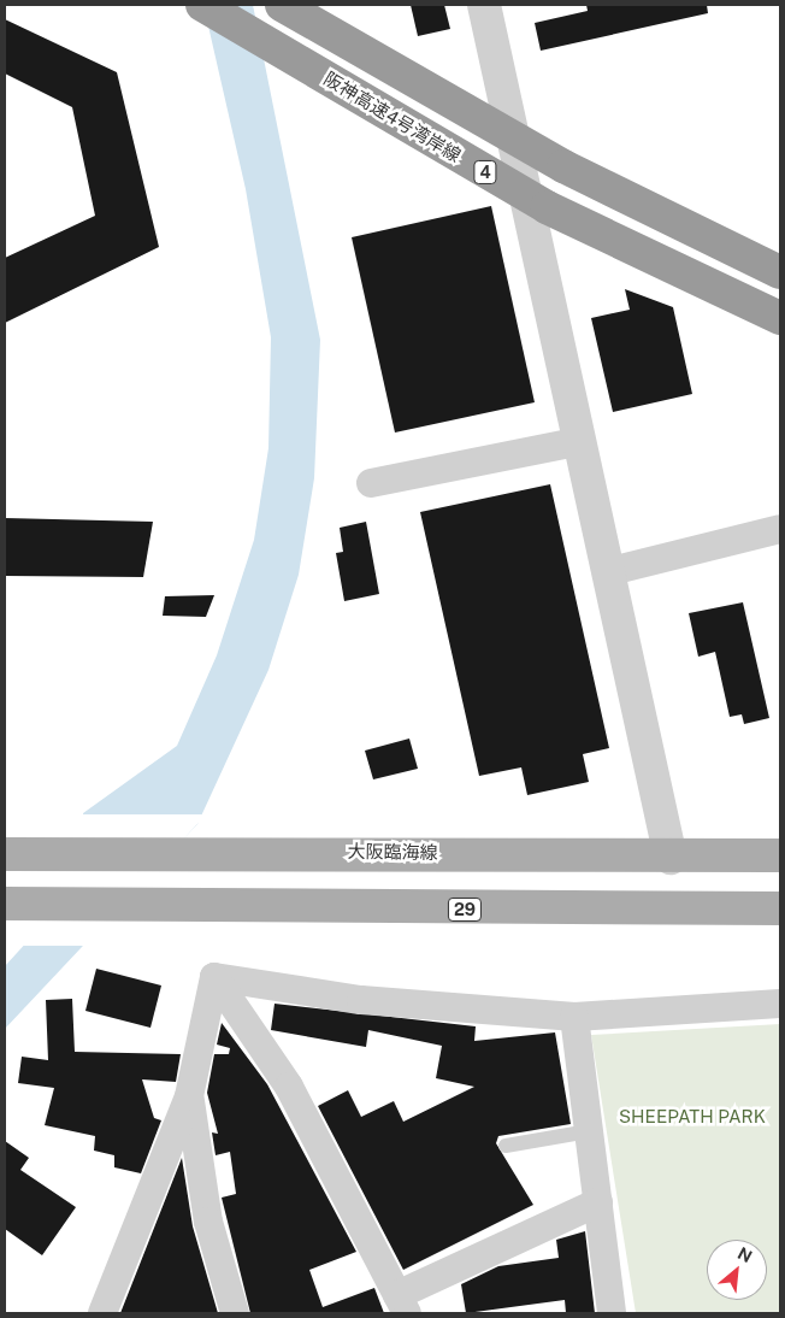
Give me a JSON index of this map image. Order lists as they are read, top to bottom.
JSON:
{
  "streets": {
    "highway": ["阪神高速4号湾岸線", "4"],
    "main road": ["大阪臨海線", "29"]
  },
  "parks": ["SHEEPATH PARK"],
  "north": "top right"
}
